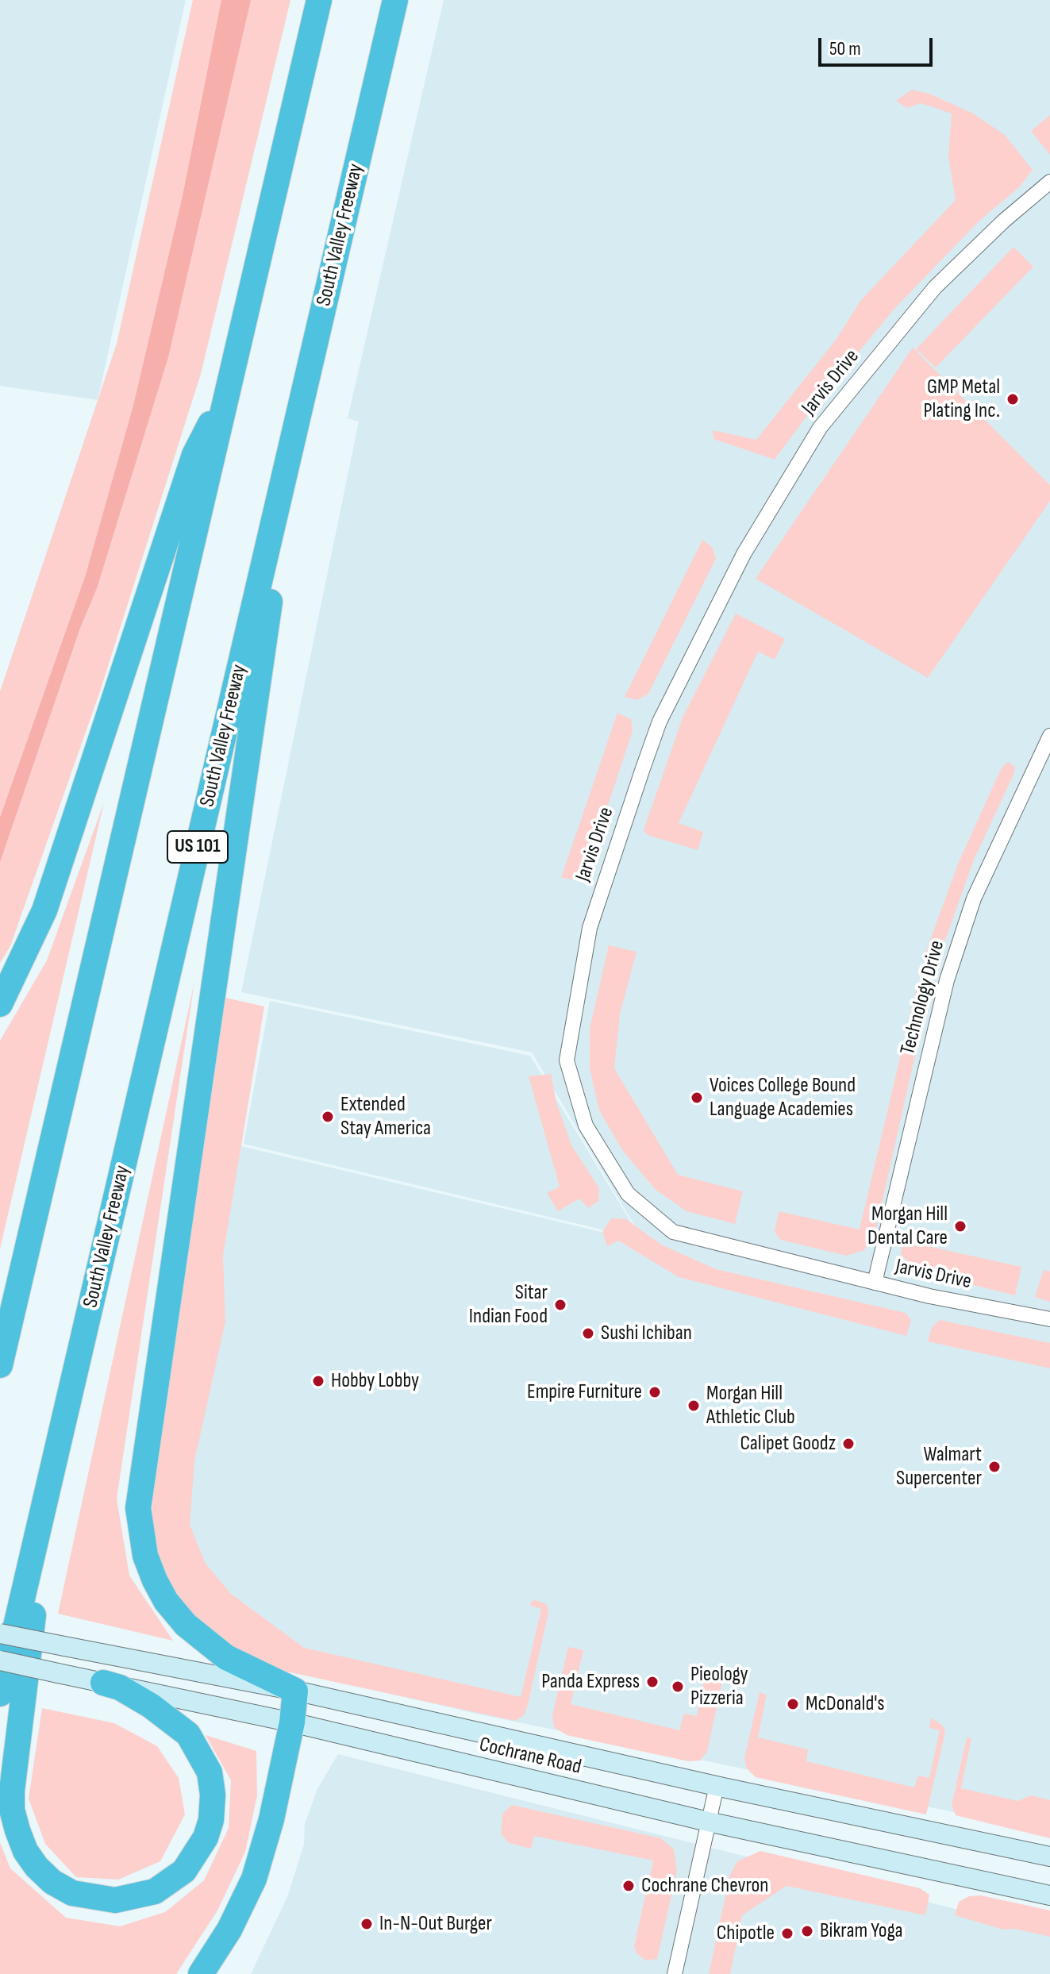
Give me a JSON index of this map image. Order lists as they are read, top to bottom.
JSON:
{
  "streets": {
    "highway": ["South Valley Freeway", "US 101"],
    "main road": ["Cochrane Road"],
    "street": ["Jarvis Drive", "Technology Drive"]
  },
  "crossings": [
    ["Jarvis Drive", "Technology Drive"]
  ],
  "places": [
    "GMP Metal Plating Inc.",
    "Voices College Bound Language Academies",
    "Extended Stay America",
    "Morgan Hill Dental Care",
    "Sitar Indian Food",
    "Sushi Ichiban",
    "Hobby Lobby",
    "Empire Furniture",
    "Morgan Hill Athletic Club",
    "Calipet Goodz",
    "Walmart Supercenter",
    "Panda Express",
    "Pieology Pizzeria",
    "McDonald's",
    "Cochrane Chevron",
    "In-N-Out Burger",
    "Bikram Yoga",
    "Chipotle"
  ],
  "scale_bar": "50 m"
}
